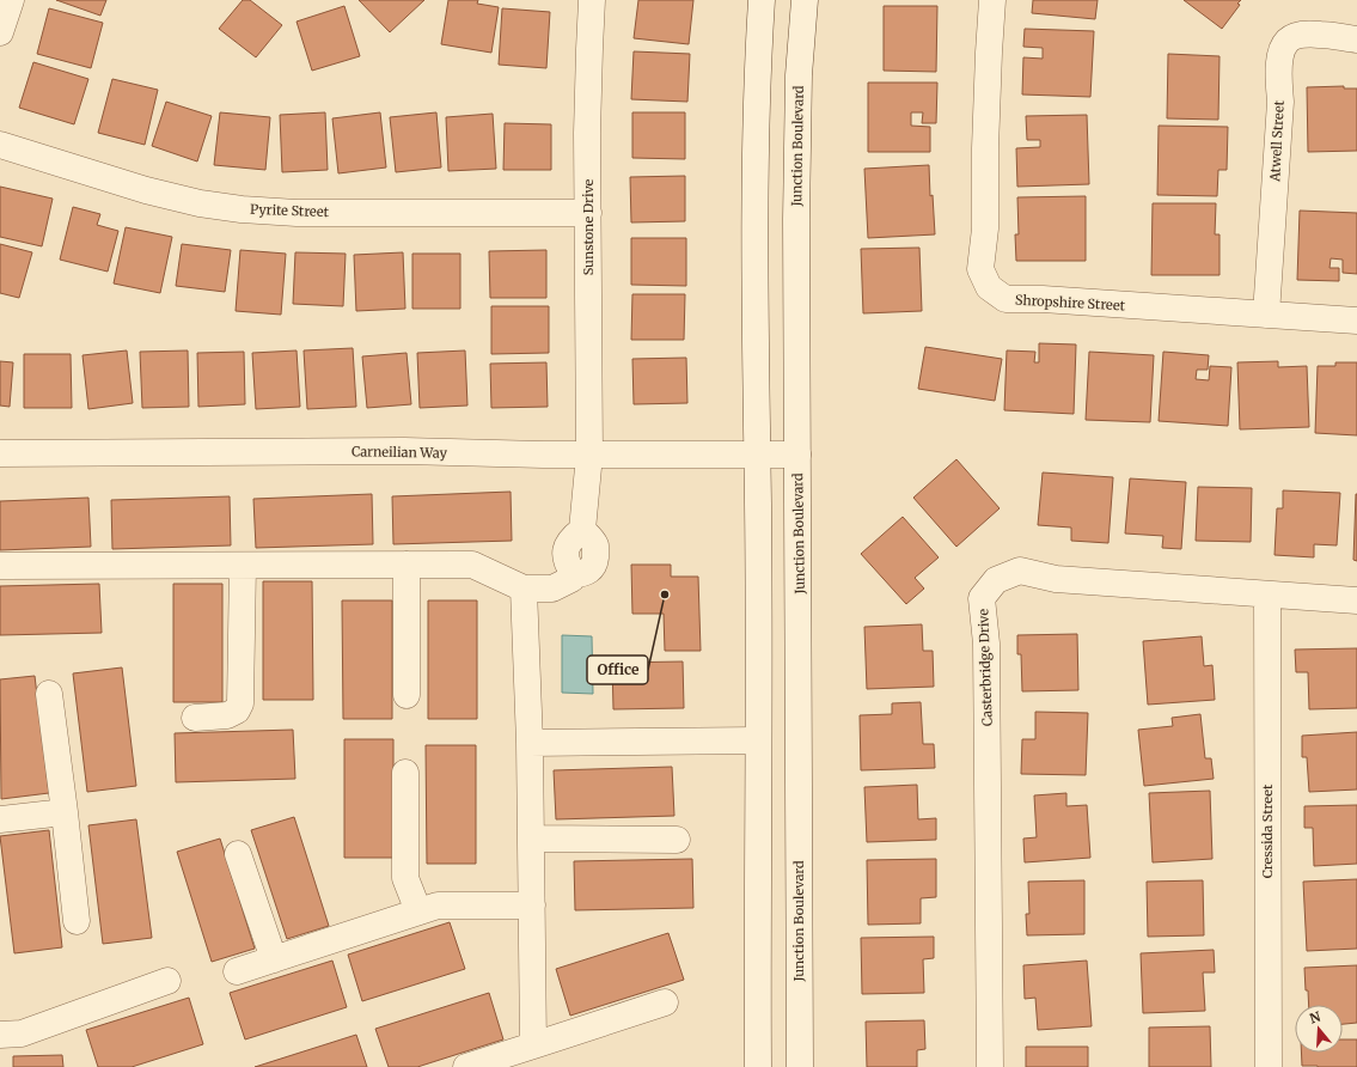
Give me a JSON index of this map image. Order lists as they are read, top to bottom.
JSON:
{
  "streets": {
    "street": [
      "Atwell Street",
      "Junction Boulevard",
      "Pyrite Street",
      "Sunstone Drive",
      "Shropshire Street",
      "Carneilian Way",
      "Casterbridge Drive",
      "Cressida Street"
    ]
  },
  "crossings": [
    ["Atwell Street", "Shropshire Street"],
    ["Junction Boulevard", "Carneilian Way"],
    ["Pyrite Street", "Sunstone Drive"],
    ["Sunstone Drive", "Carneilian Way"],
    ["Casterbridge Drive", "Cressida Street"]
  ],
  "places": ["Office"],
  "north": "top"
}
